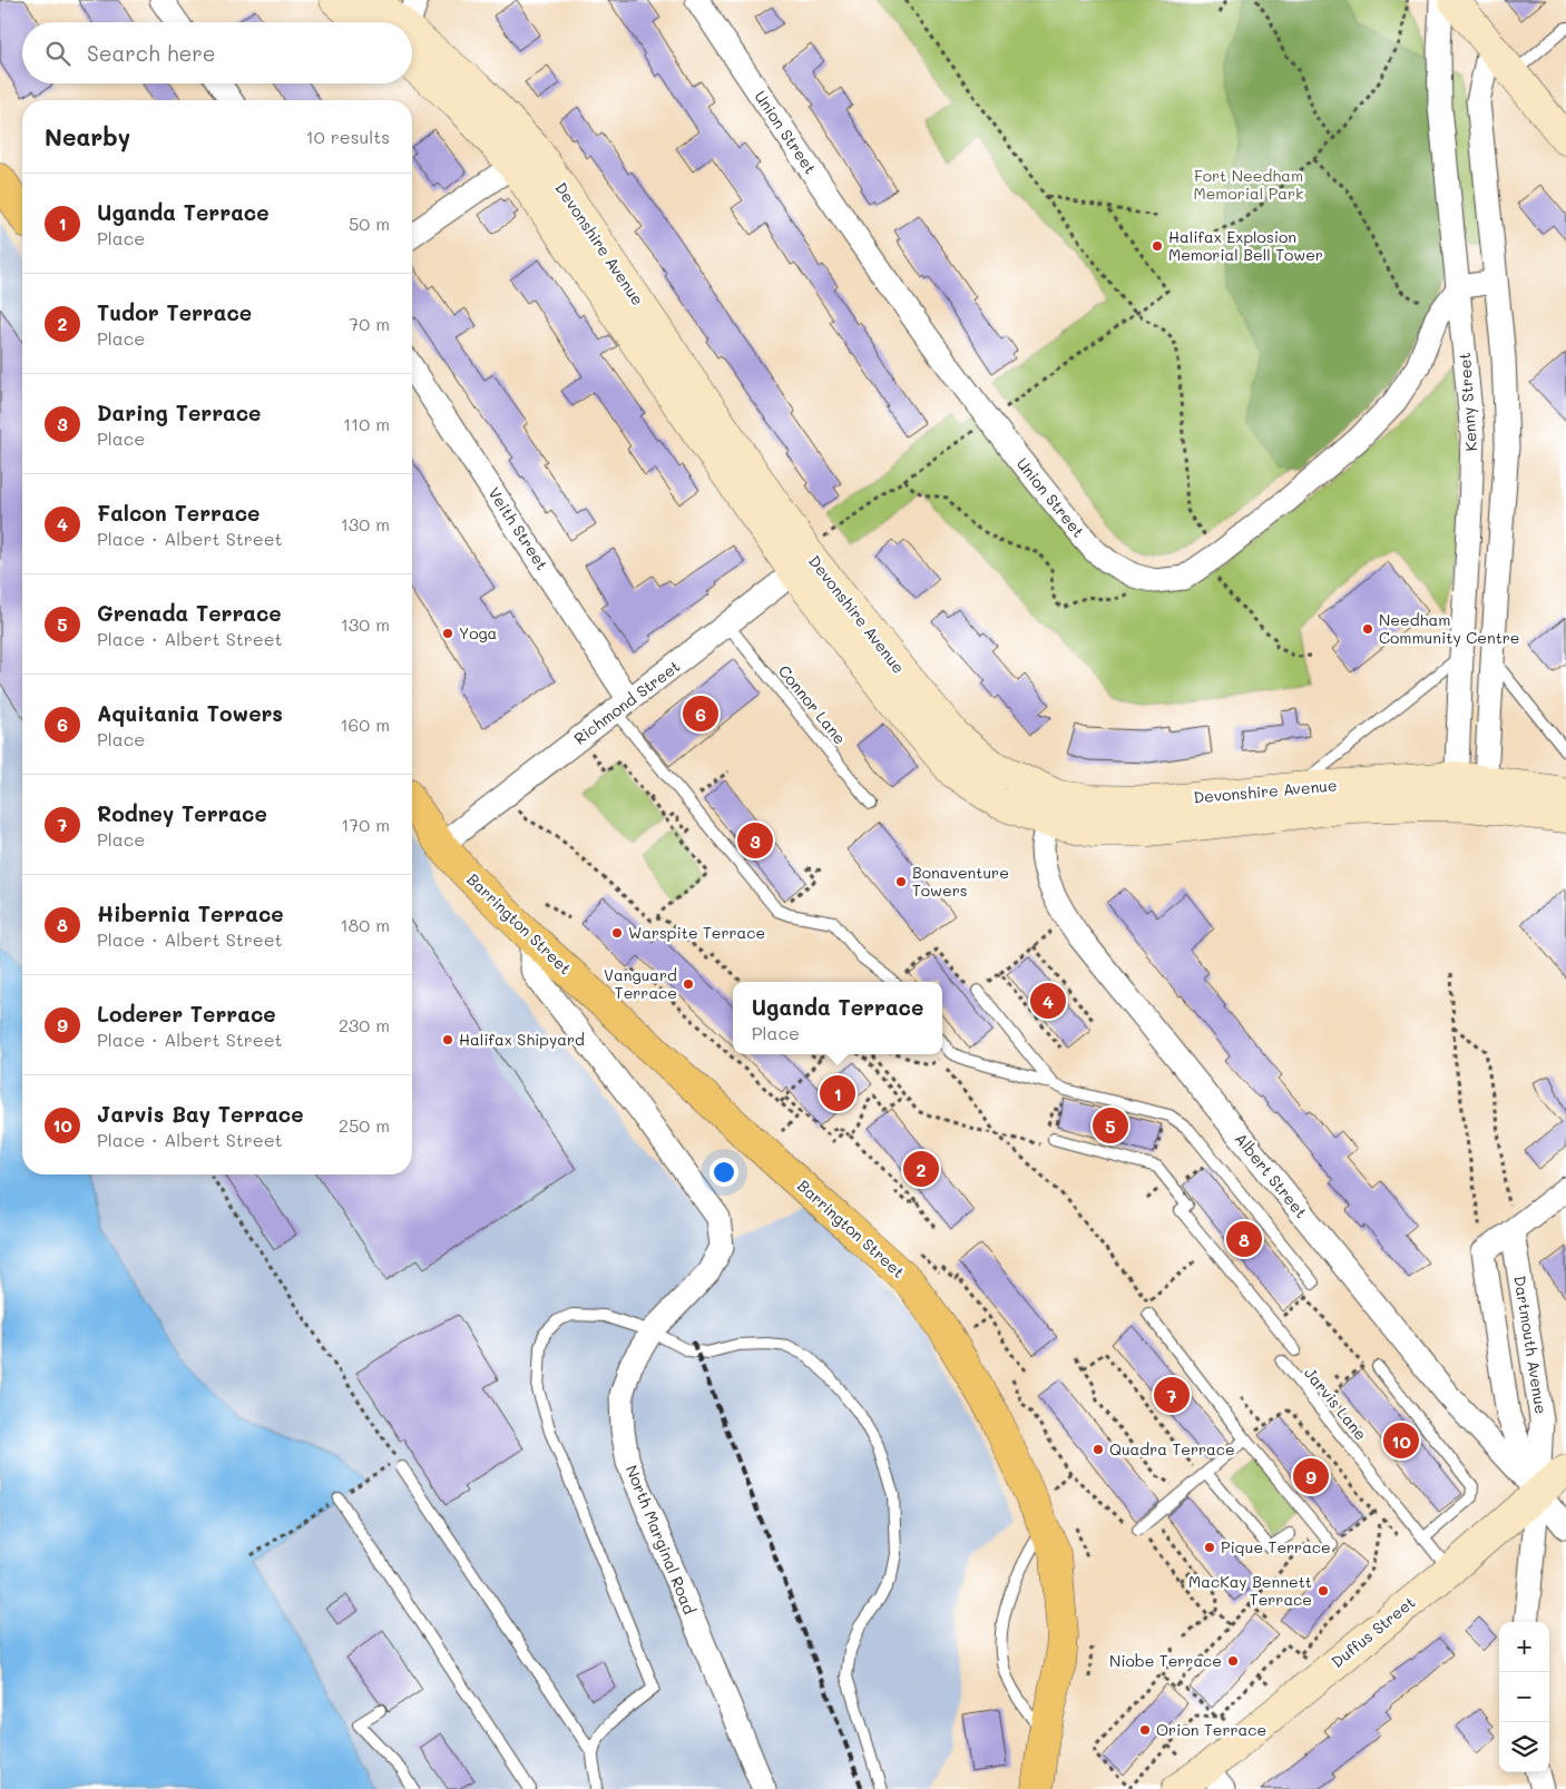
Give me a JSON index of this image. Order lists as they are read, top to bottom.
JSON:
{
  "streets": {
    "main road": ["Barrington Street"],
    "street": [
      "Union Street",
      "Devonshire Avenue",
      "Kenny Street",
      "Veith Street",
      "Richmond Street",
      "Albert Street",
      "Dartmouth Avenue",
      "North Marginal Road",
      "Duffus Street"
    ],
    "lane": ["Connor Lane", "Jarvis Lane"]
  },
  "crossings": [
    ["Union Street", "Kenny Street"],
    ["Devonshire Avenue", "Kenny Street"],
    ["Devonshire Avenue", "Richmond Street"],
    ["Devonshire Avenue", "Albert Street"],
    ["Veith Street", "Richmond Street"],
    ["Richmond Street", "Connor Lane"],
    ["Richmond Street", "Barrington Street"],
    ["Barrington Street", "North Marginal Road"],
    ["Albert Street", "Dartmouth Avenue"],
    ["Albert Street", "Duffus Street"],
    ["Dartmouth Avenue", "Duffus Street"],
    ["Jarvis Lane", "Duffus Street"]
  ],
  "parks": ["Fort Needham Memorial Park"],
  "places": [
    "Halifax Explosion Memorial Bell Tower",
    "Needham Community Centre",
    "Yoga",
    "Bonaventure Towers",
    "Warspite Terrace",
    "Vanguard Terrace",
    "Halifax Shipyard",
    "Quadra Terrace",
    "Pique Terrace",
    "MacKay Bennett Terrace",
    "Niobe Terrace",
    "Orion Terrace"
  ],
  "page": {
    "search": "Search here",
    "heading": ["Nearby", "10 results"],
    "list": [
      {
        "mark": "1",
        "name": "Uganda Terrace",
        "note": "Place",
        "value": "50 m"
      },
      {
        "mark": "2",
        "name": "Tudor Terrace",
        "note": "Place",
        "value": "70 m"
      },
      {
        "mark": "3",
        "name": "Daring Terrace",
        "note": "Place",
        "value": "110 m"
      },
      {
        "mark": "4",
        "name": "Falcon Terrace",
        "note": "Place · Albert Street",
        "value": "130 m"
      },
      {
        "mark": "5",
        "name": "Grenada Terrace",
        "note": "Place · Albert Street",
        "value": "130 m"
      },
      {
        "mark": "6",
        "name": "Aquitania Towers",
        "note": "Place",
        "value": "160 m"
      },
      {
        "mark": "7",
        "name": "Rodney Terrace",
        "note": "Place",
        "value": "170 m"
      },
      {
        "mark": "8",
        "name": "Hibernia Terrace",
        "note": "Place · Albert Street",
        "value": "180 m"
      },
      {
        "mark": "9",
        "name": "Loderer Terrace",
        "note": "Place · Albert Street",
        "value": "230 m"
      },
      {
        "mark": "10",
        "name": "Jarvis Bay Terrace",
        "note": "Place · Albert Street",
        "value": "250 m"
      }
    ],
    "pins": [
      "6",
      "3",
      "4",
      "1",
      "5",
      "2",
      "8",
      "7",
      "10",
      "9"
    ],
    "popup": ["Uganda Terrace", "Place"],
    "map_buttons": ["+", "−"]
  }
}
